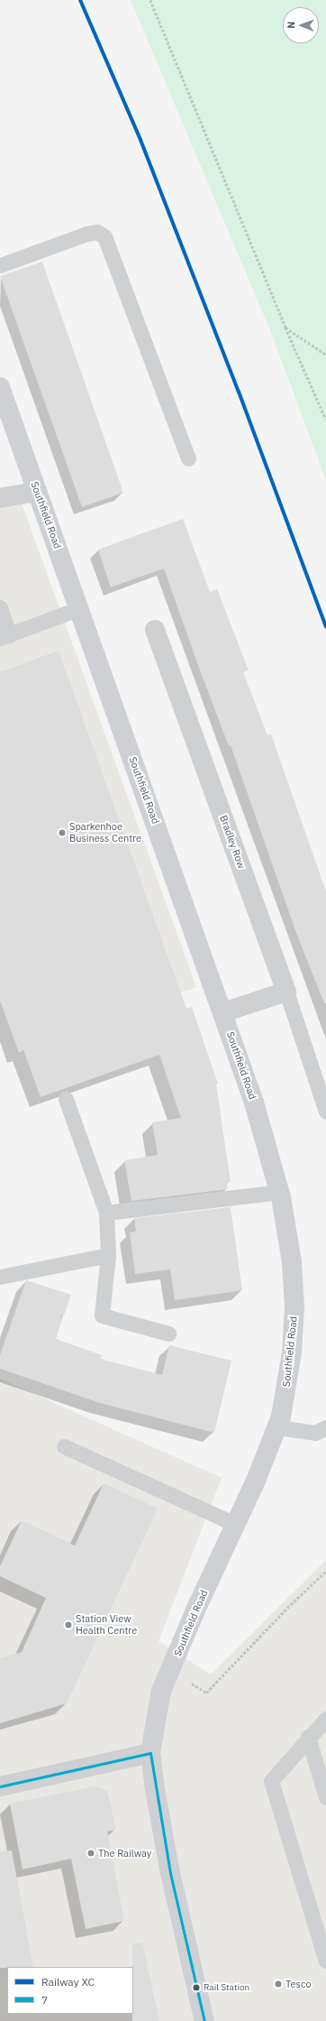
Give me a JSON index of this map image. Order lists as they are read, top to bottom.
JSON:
{
  "streets": {
    "main road": ["Southfield Road"],
    "street": ["Bradley Row"]
  },
  "places": [
    "Sparkenhoe Business Centre",
    "Station View Health Centre",
    "The Railway",
    "Tesco",
    "Rail Station"
  ],
  "lines": ["rail line XC", "transit line 7"],
  "legend": ["Railway XC", "7"],
  "north": "left"
}
